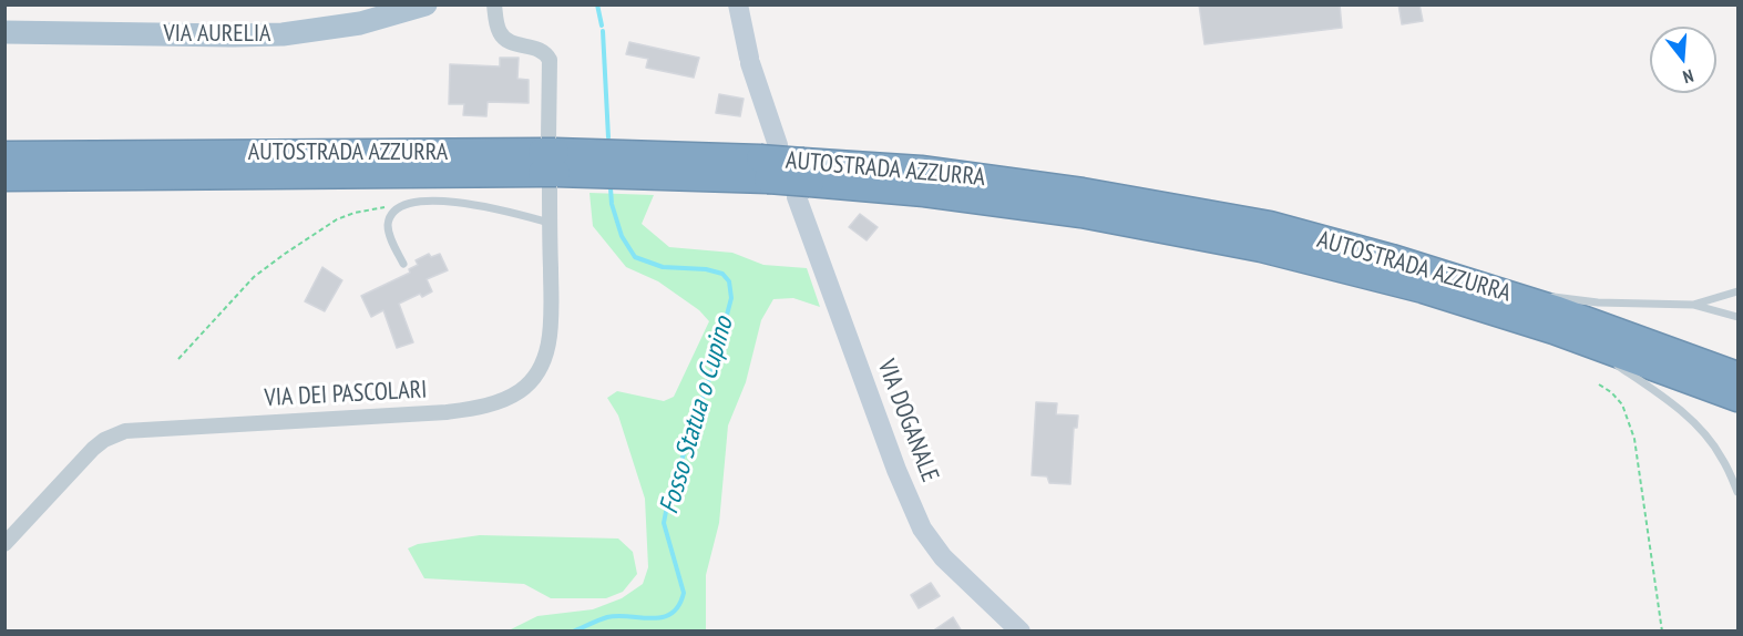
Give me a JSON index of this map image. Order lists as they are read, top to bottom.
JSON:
{
  "streets": {
    "highway": ["AUTOSTRADA AZZURRA"],
    "main road": ["VIA AURELIA", "VIA DOGANALE"],
    "street": ["VIA DEI PASCOLARI"]
  },
  "crossings": [
    ["AUTOSTRADA AZZURRA", "VIA DEI PASCOLARI"],
    ["AUTOSTRADA AZZURRA", "VIA DOGANALE"]
  ],
  "water": ["Fosso Statua o Cupino"],
  "north": "bottom"
}
